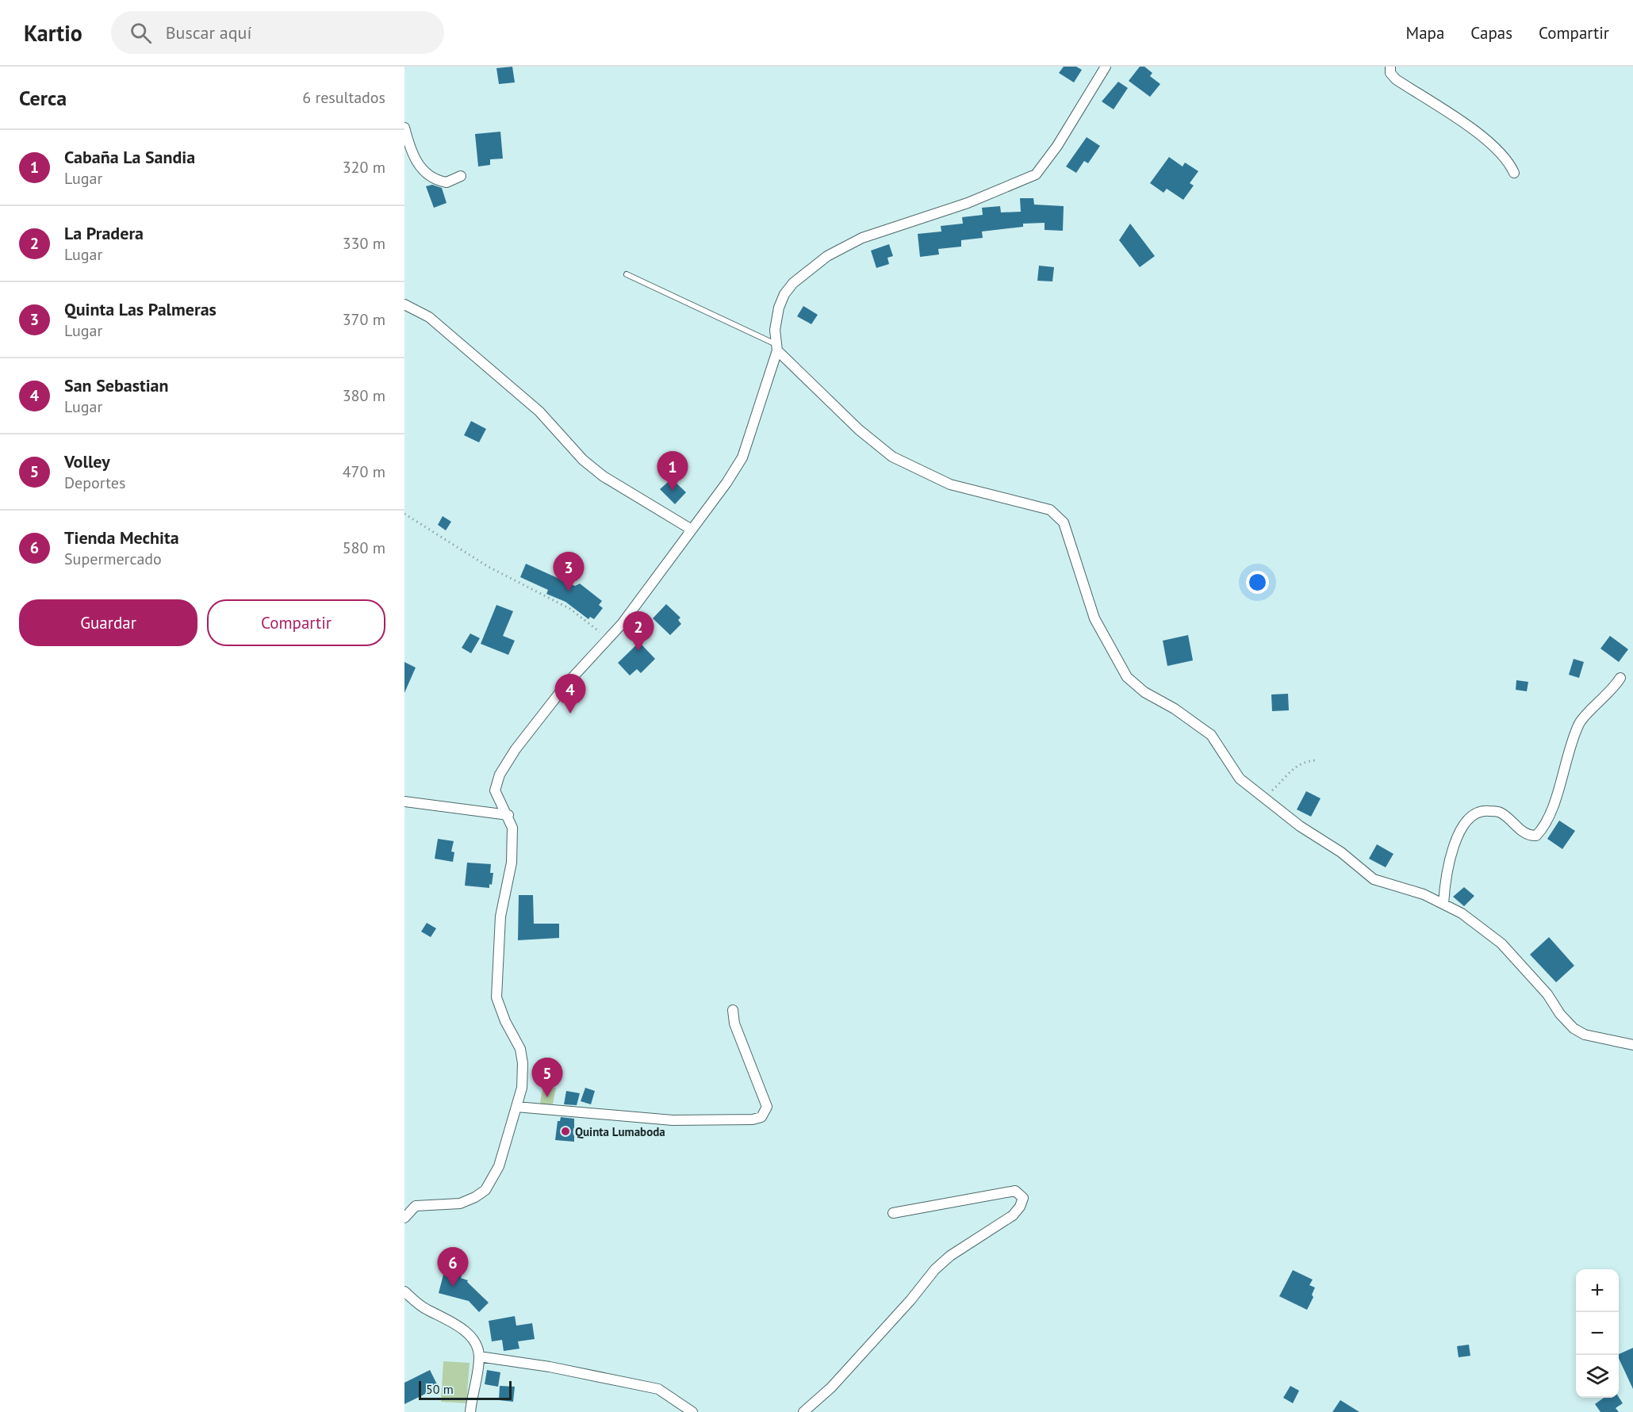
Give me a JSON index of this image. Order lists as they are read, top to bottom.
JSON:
{
  "places": ["Quinta Lumaboda"],
  "scale_bar": "50 m",
  "page": {
    "header": "Kartio",
    "search": "Buscar aquí",
    "nav": ["Mapa", "Capas", "Compartir"],
    "heading": ["Cerca", "6 resultados"],
    "list": [
      {
        "mark": "1",
        "name": "Cabaña La Sandia",
        "note": "Lugar",
        "value": "320 m"
      },
      {
        "mark": "2",
        "name": "La Pradera",
        "note": "Lugar",
        "value": "330 m"
      },
      {
        "mark": "3",
        "name": "Quinta Las Palmeras",
        "note": "Lugar",
        "value": "370 m"
      },
      {
        "mark": "4",
        "name": "San Sebastian",
        "note": "Lugar",
        "value": "380 m"
      },
      {
        "mark": "5",
        "name": "Volley",
        "note": "Deportes",
        "value": "470 m"
      },
      {
        "mark": "6",
        "name": "Tienda Mechita",
        "note": "Supermercado",
        "value": "580 m"
      }
    ],
    "pins": [
      "1",
      "3",
      "2",
      "4",
      "5",
      "6"
    ],
    "buttons": ["Guardar", "Compartir"],
    "map_buttons": ["+", "−"],
    "scale": "50 m"
  }
}
